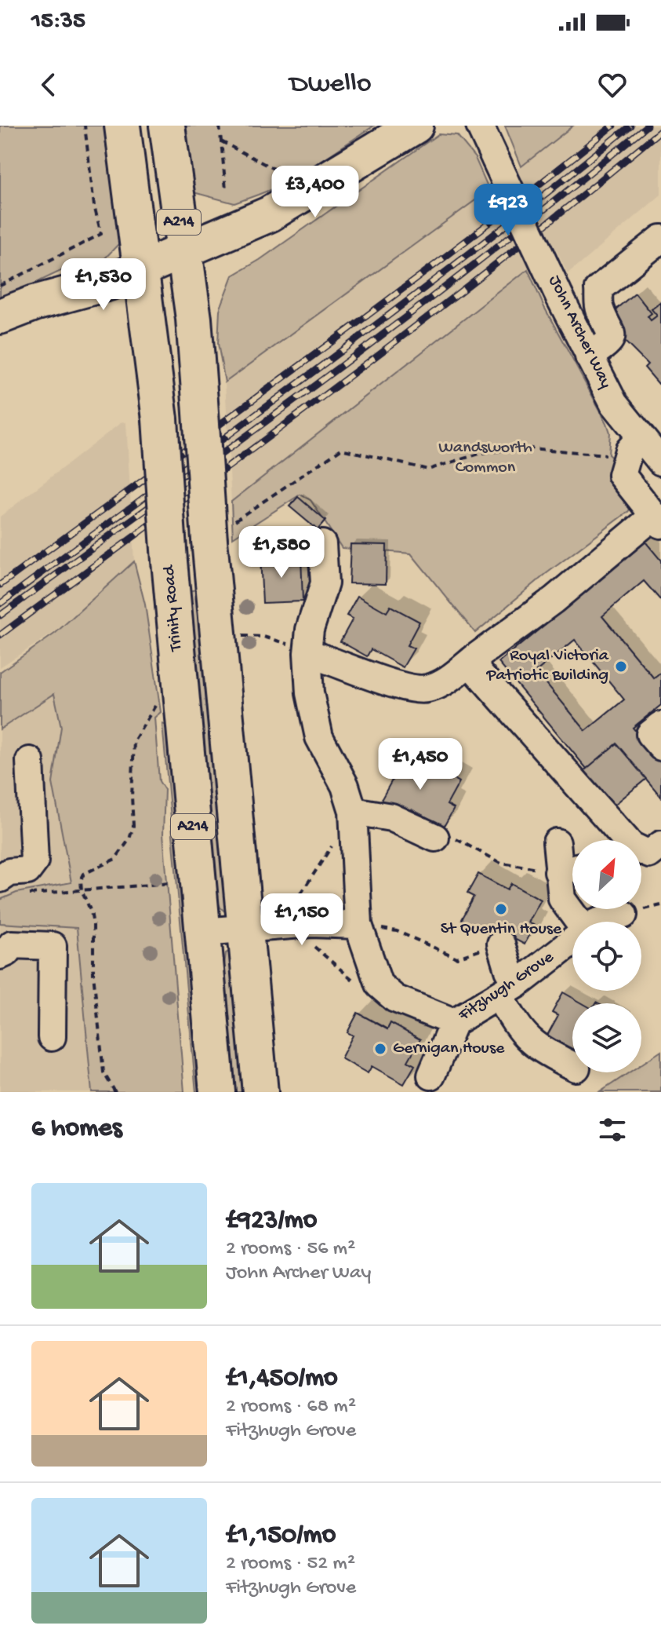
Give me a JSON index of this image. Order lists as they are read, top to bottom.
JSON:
{
  "streets": {
    "main road": ["A214", "Trinity Road"],
    "street": ["John Archer Way", "Fitzhugh Grove"]
  },
  "parks": ["Wandsworth Common"],
  "places": ["Royal Victoria Patriotic Building", "St Quentin House", "Gernigan House"],
  "north": "top right",
  "page": {
    "status": "15:35",
    "header": "Dwello",
    "price": [
      "£3,400",
      "£923",
      "£1,530",
      "£1,580",
      "£1,450",
      "£1,150"
    ],
    "heading": "6 homes",
    "list": [
      {
        "name": "£923/mo",
        "note": "2 rooms · 56 m² · John Archer Way"
      },
      {
        "name": "£1,450/mo",
        "note": "2 rooms · 68 m² · Fitzhugh Grove"
      },
      {
        "name": "£1,150/mo",
        "note": "2 rooms · 52 m² · Fitzhugh Grove"
      }
    ]
  }
}
